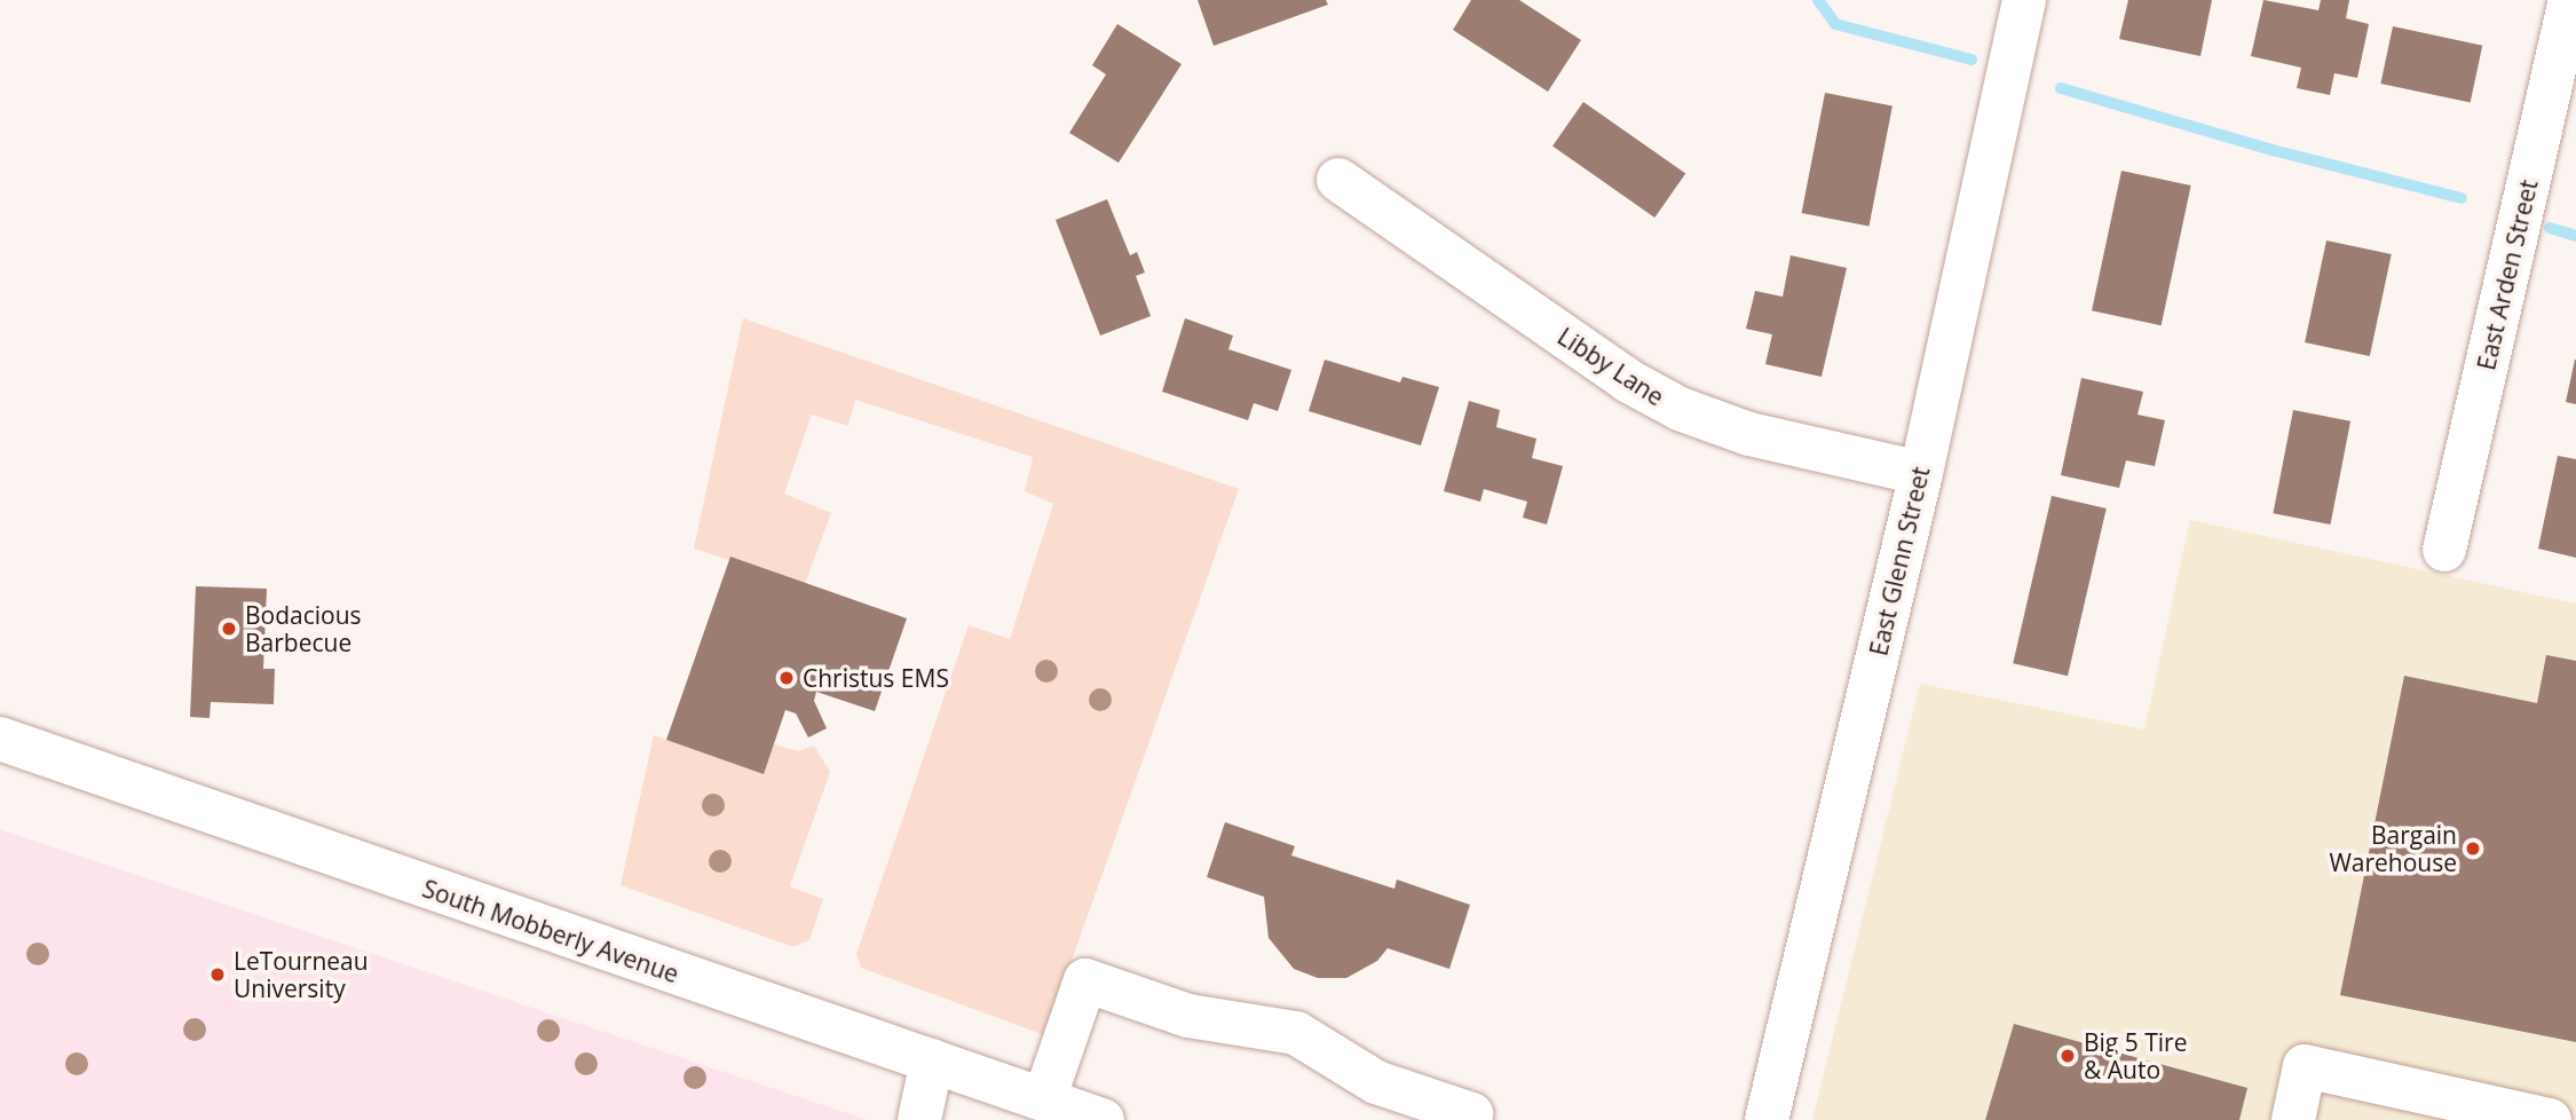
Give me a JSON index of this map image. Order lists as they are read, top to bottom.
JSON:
{
  "streets": {
    "street": [
      "East Arden Street",
      "Libby Lane",
      "East Glenn Street",
      "South Mobberly Avenue"
    ]
  },
  "crossings": [
    ["Libby Lane", "East Glenn Street"]
  ],
  "places": [
    "Bodacious Barbecue",
    "Christus EMS",
    "Bargain Warehouse",
    "LeTourneau University",
    "Big 5 Tire & Auto"
  ]
}
